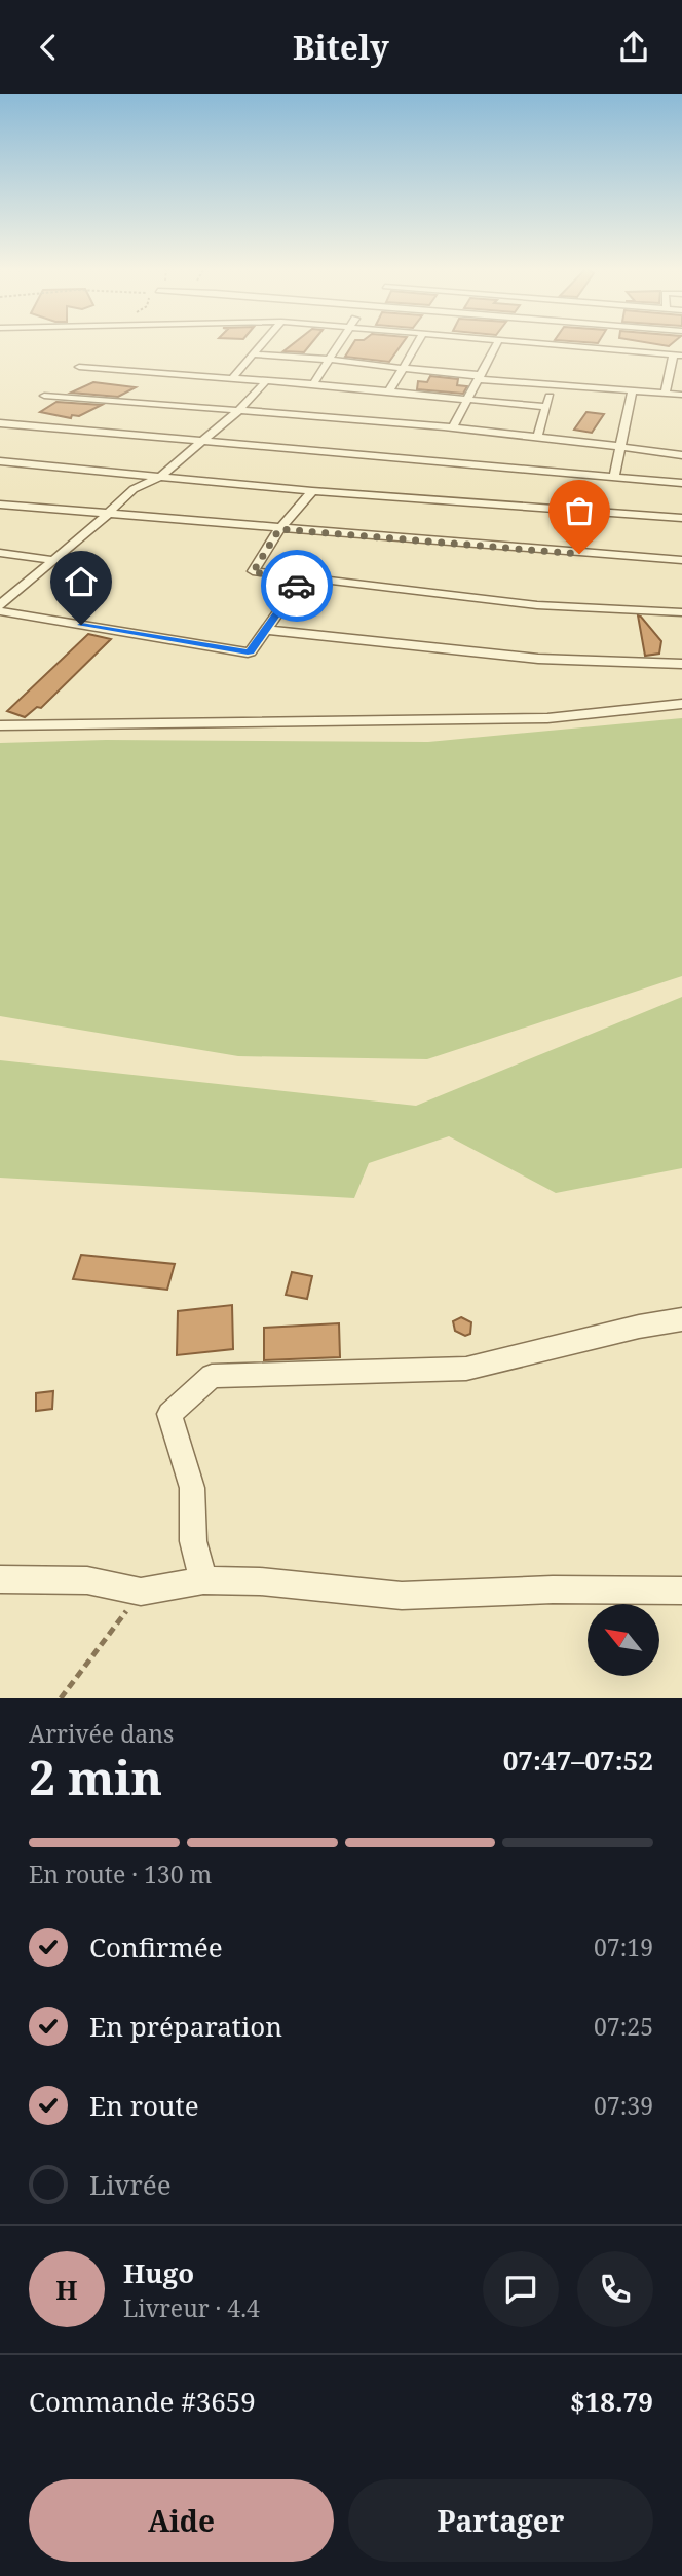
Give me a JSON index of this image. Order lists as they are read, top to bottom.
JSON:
{
  "north": "top left",
  "page": {
    "header": "Bitely",
    "heading": ["2 min", "Arrivée dans", "07:47–07:52"],
    "panel": [
      "Hugo",
      "Livreur · 4.4",
      "Commande #3659",
      "$18.79"
    ],
    "bar": "En route · 130 m",
    "list": [
      ["Confirmée", "07:19"],
      ["En préparation", "07:25"],
      ["En route", "07:39"],
      "Livrée"
    ],
    "round": "H",
    "buttons": ["Aide", "Partager"]
  }
}
